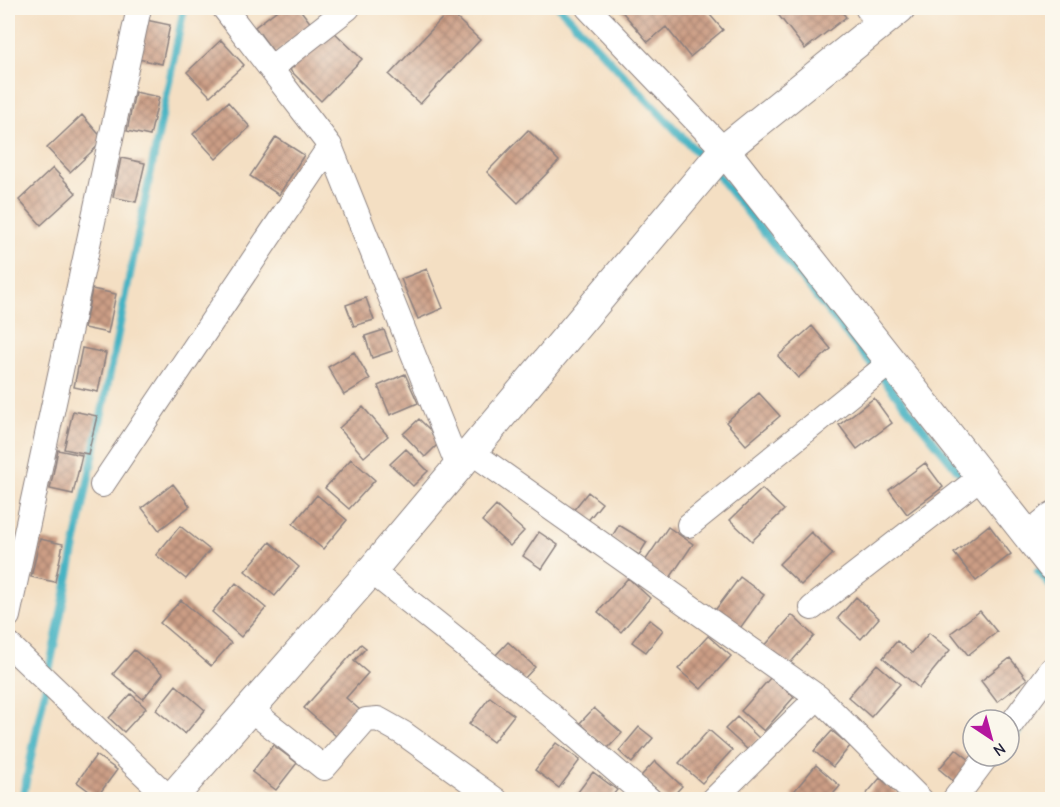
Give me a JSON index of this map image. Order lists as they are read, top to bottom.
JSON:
{
  "north": "bottom right"
}
